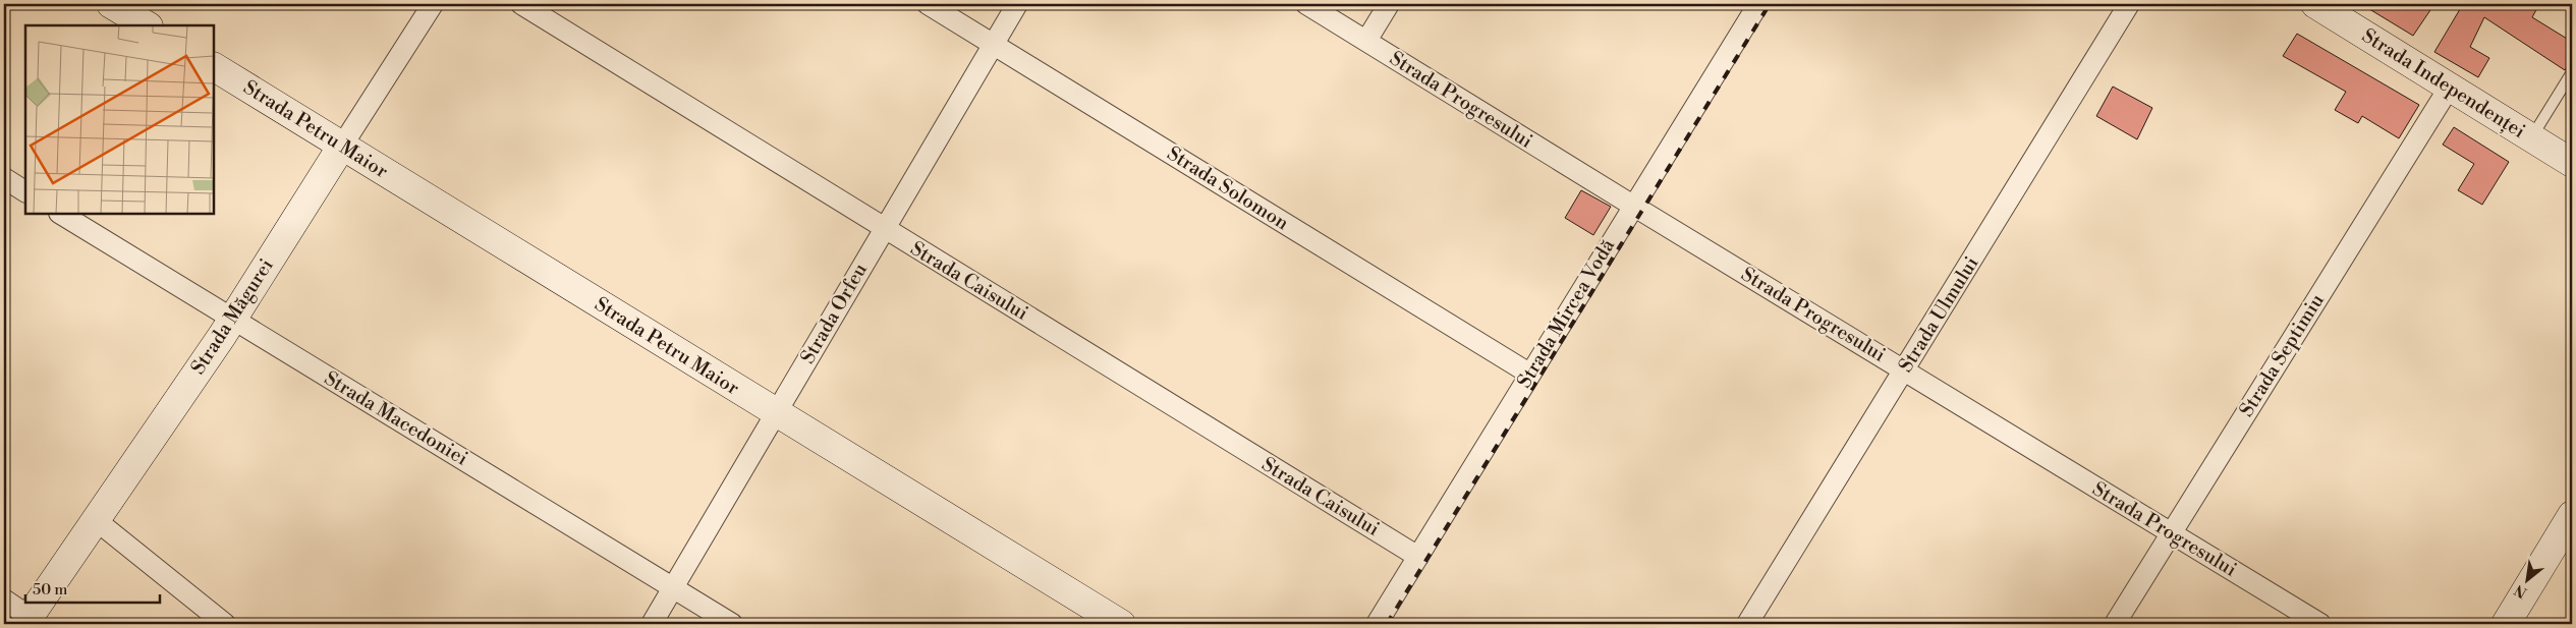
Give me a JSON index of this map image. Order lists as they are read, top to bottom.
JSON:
{
  "streets": {
    "street": [
      "Strada Independenței",
      "Strada Progresului",
      "Strada Petru Maior",
      "Strada Solomon",
      "Strada Caisului",
      "Strada Orfeu",
      "Strada Mircea Vodă",
      "Strada Ulmului",
      "Strada Măgurei",
      "Strada Septimiu",
      "Strada Macedoniei"
    ]
  },
  "crossings": [
    ["Strada Independenței", "Strada Septimiu"],
    ["Strada Progresului", "Strada Mircea Vodă"],
    ["Strada Progresului", "Strada Ulmului"],
    ["Strada Progresului", "Strada Septimiu"],
    ["Strada Petru Maior", "Strada Orfeu"],
    ["Strada Petru Maior", "Strada Măgurei"],
    ["Strada Solomon", "Strada Orfeu"],
    ["Strada Solomon", "Strada Mircea Vodă"],
    ["Strada Caisului", "Strada Orfeu"],
    ["Strada Caisului", "Strada Mircea Vodă"],
    ["Strada Orfeu", "Strada Macedoniei"],
    ["Strada Măgurei", "Strada Macedoniei"]
  ],
  "scale_bar": "50 m",
  "north": "bottom left"
}
